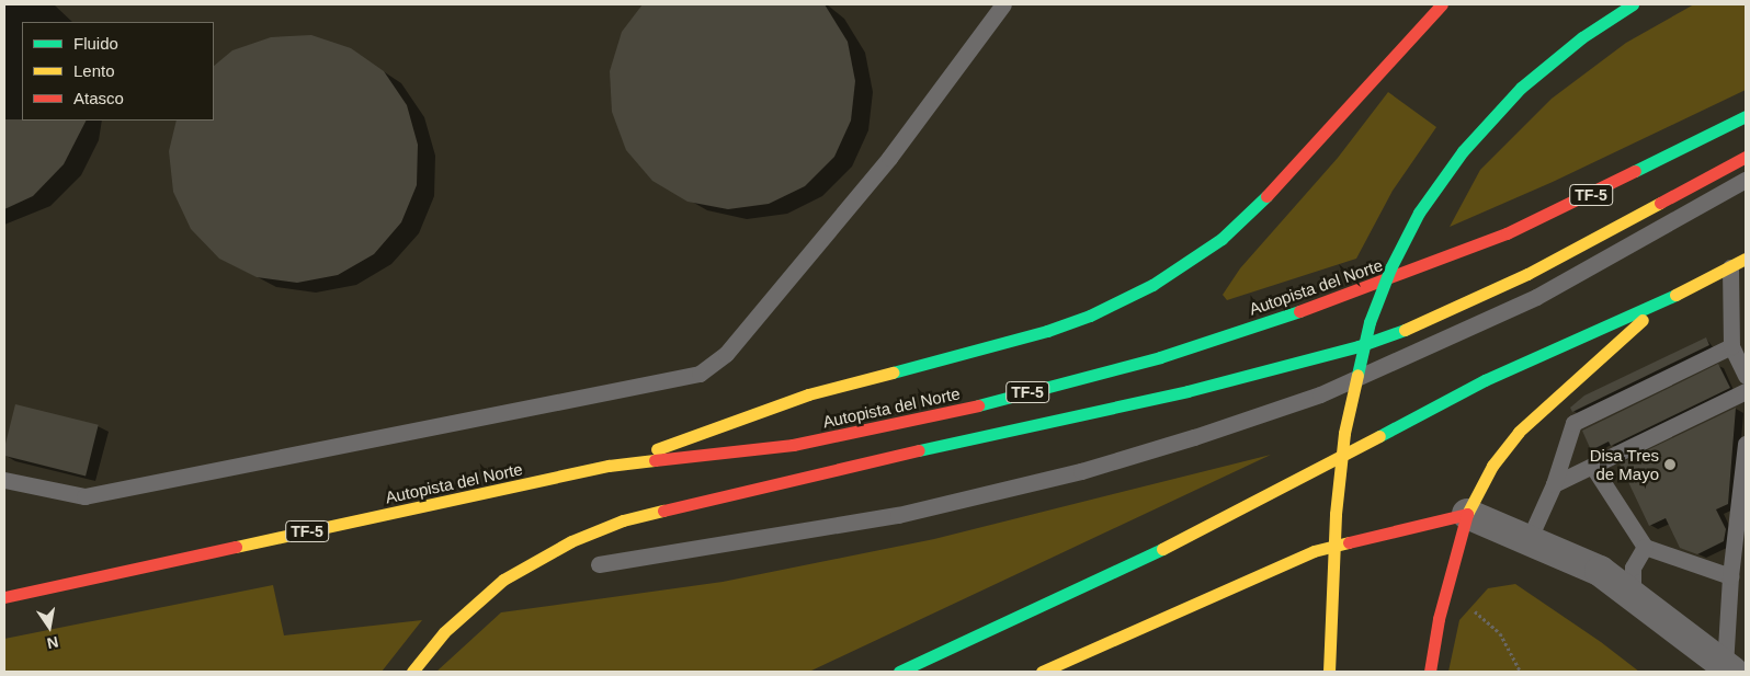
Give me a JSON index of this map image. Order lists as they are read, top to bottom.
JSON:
{
  "streets": {
    "main road": ["TF-5", "Autopista del Norte"]
  },
  "places": ["Disa Tres de Mayo"],
  "legend": ["Fluido", "Lento", "Atasco"],
  "north": "bottom"
}
